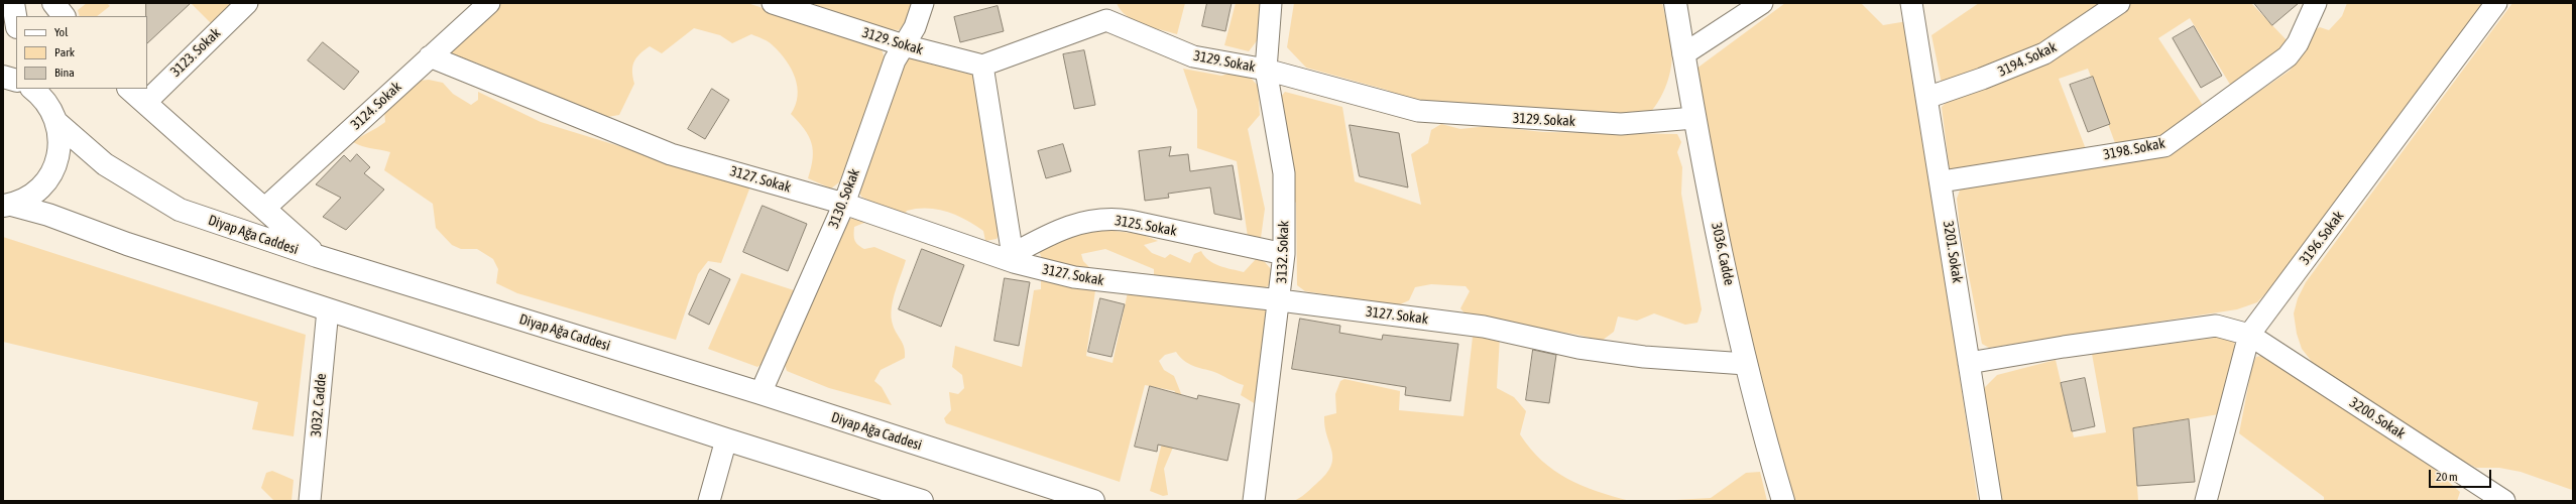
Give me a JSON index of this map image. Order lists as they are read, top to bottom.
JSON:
{
  "streets": {
    "main road": ["Diyap Ağa Caddesi", "3036. Cadde"],
    "street": [
      "3129. Sokak",
      "3123. Sokak",
      "3194. Sokak",
      "3124. Sokak",
      "3198. Sokak",
      "3127. Sokak",
      "3130. Sokak",
      "3125. Sokak",
      "3196. Sokak",
      "3132. Sokak",
      "3201. Sokak",
      "3032. Cadde",
      "3200. Sokak"
    ]
  },
  "crossings": [
    ["3129. Sokak", "3130. Sokak"],
    ["3129. Sokak", "3132. Sokak"],
    ["3129. Sokak", "3036. Cadde"],
    ["3194. Sokak", "3201. Sokak"],
    ["3124. Sokak", "3127. Sokak"],
    ["3198. Sokak", "3201. Sokak"],
    ["3127. Sokak", "3130. Sokak"],
    ["3127. Sokak", "3125. Sokak"],
    ["3127. Sokak", "3132. Sokak"],
    ["3127. Sokak", "3036. Cadde"],
    ["3130. Sokak", "Diyap Ağa Caddesi"],
    ["3125. Sokak", "3132. Sokak"],
    ["Diyap Ağa Caddesi", "3032. Cadde"],
    ["3196. Sokak", "3200. Sokak"],
    ["3201. Sokak", "3200. Sokak"]
  ],
  "legend": ["Yol", "Park", "Bina"],
  "scale_bar": "20 m"
}
